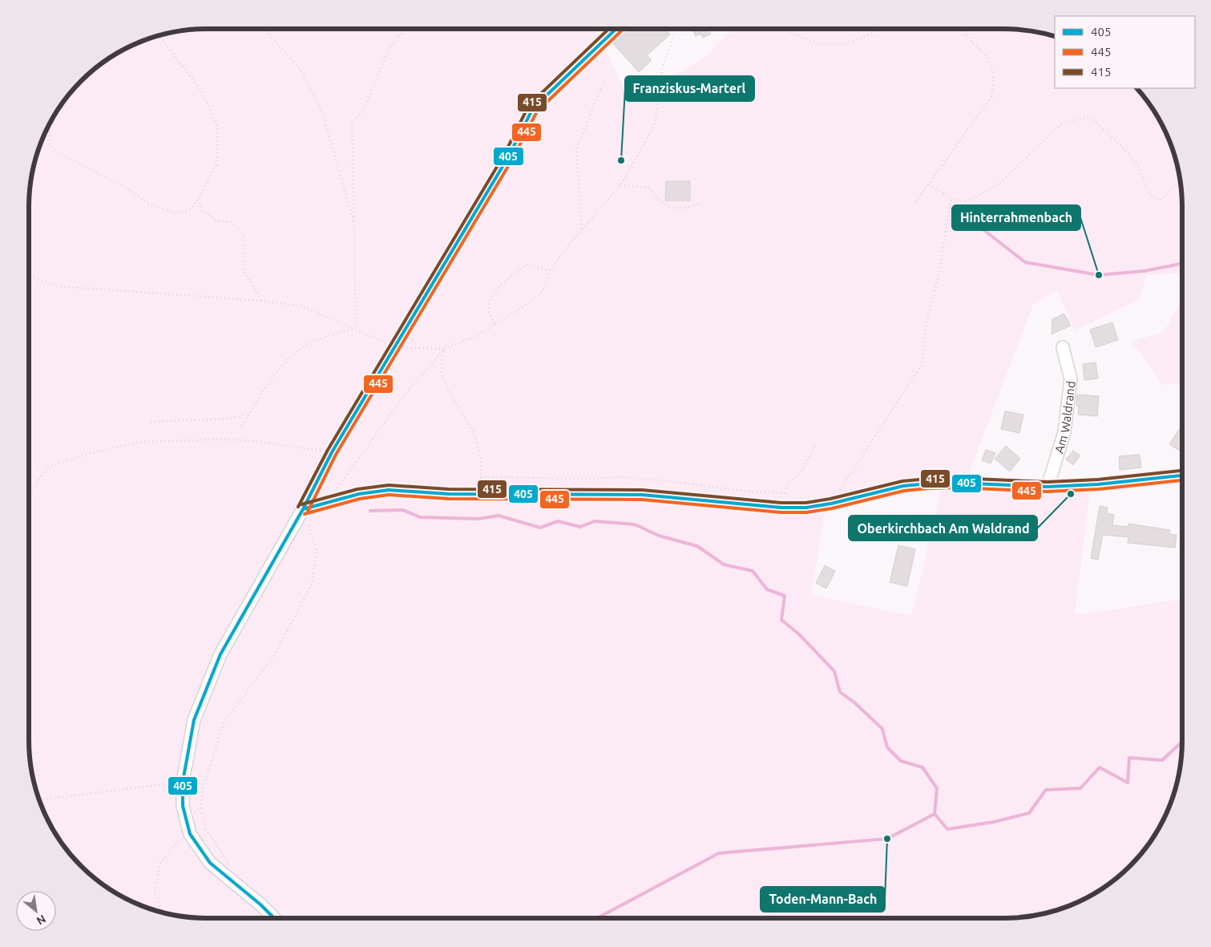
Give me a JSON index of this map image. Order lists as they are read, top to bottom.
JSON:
{
  "streets": {
    "street": ["Am Waldrand"]
  },
  "places": [
    "Franziskus-Marterl",
    "Hinterrahmenbach",
    "Oberkirchbach Am Waldrand",
    "Toden-Mann-Bach"
  ],
  "lines": ["transit line 405", "transit line 445", "transit line 415"],
  "legend": ["405", "445", "415"],
  "north": "bottom right"
}
